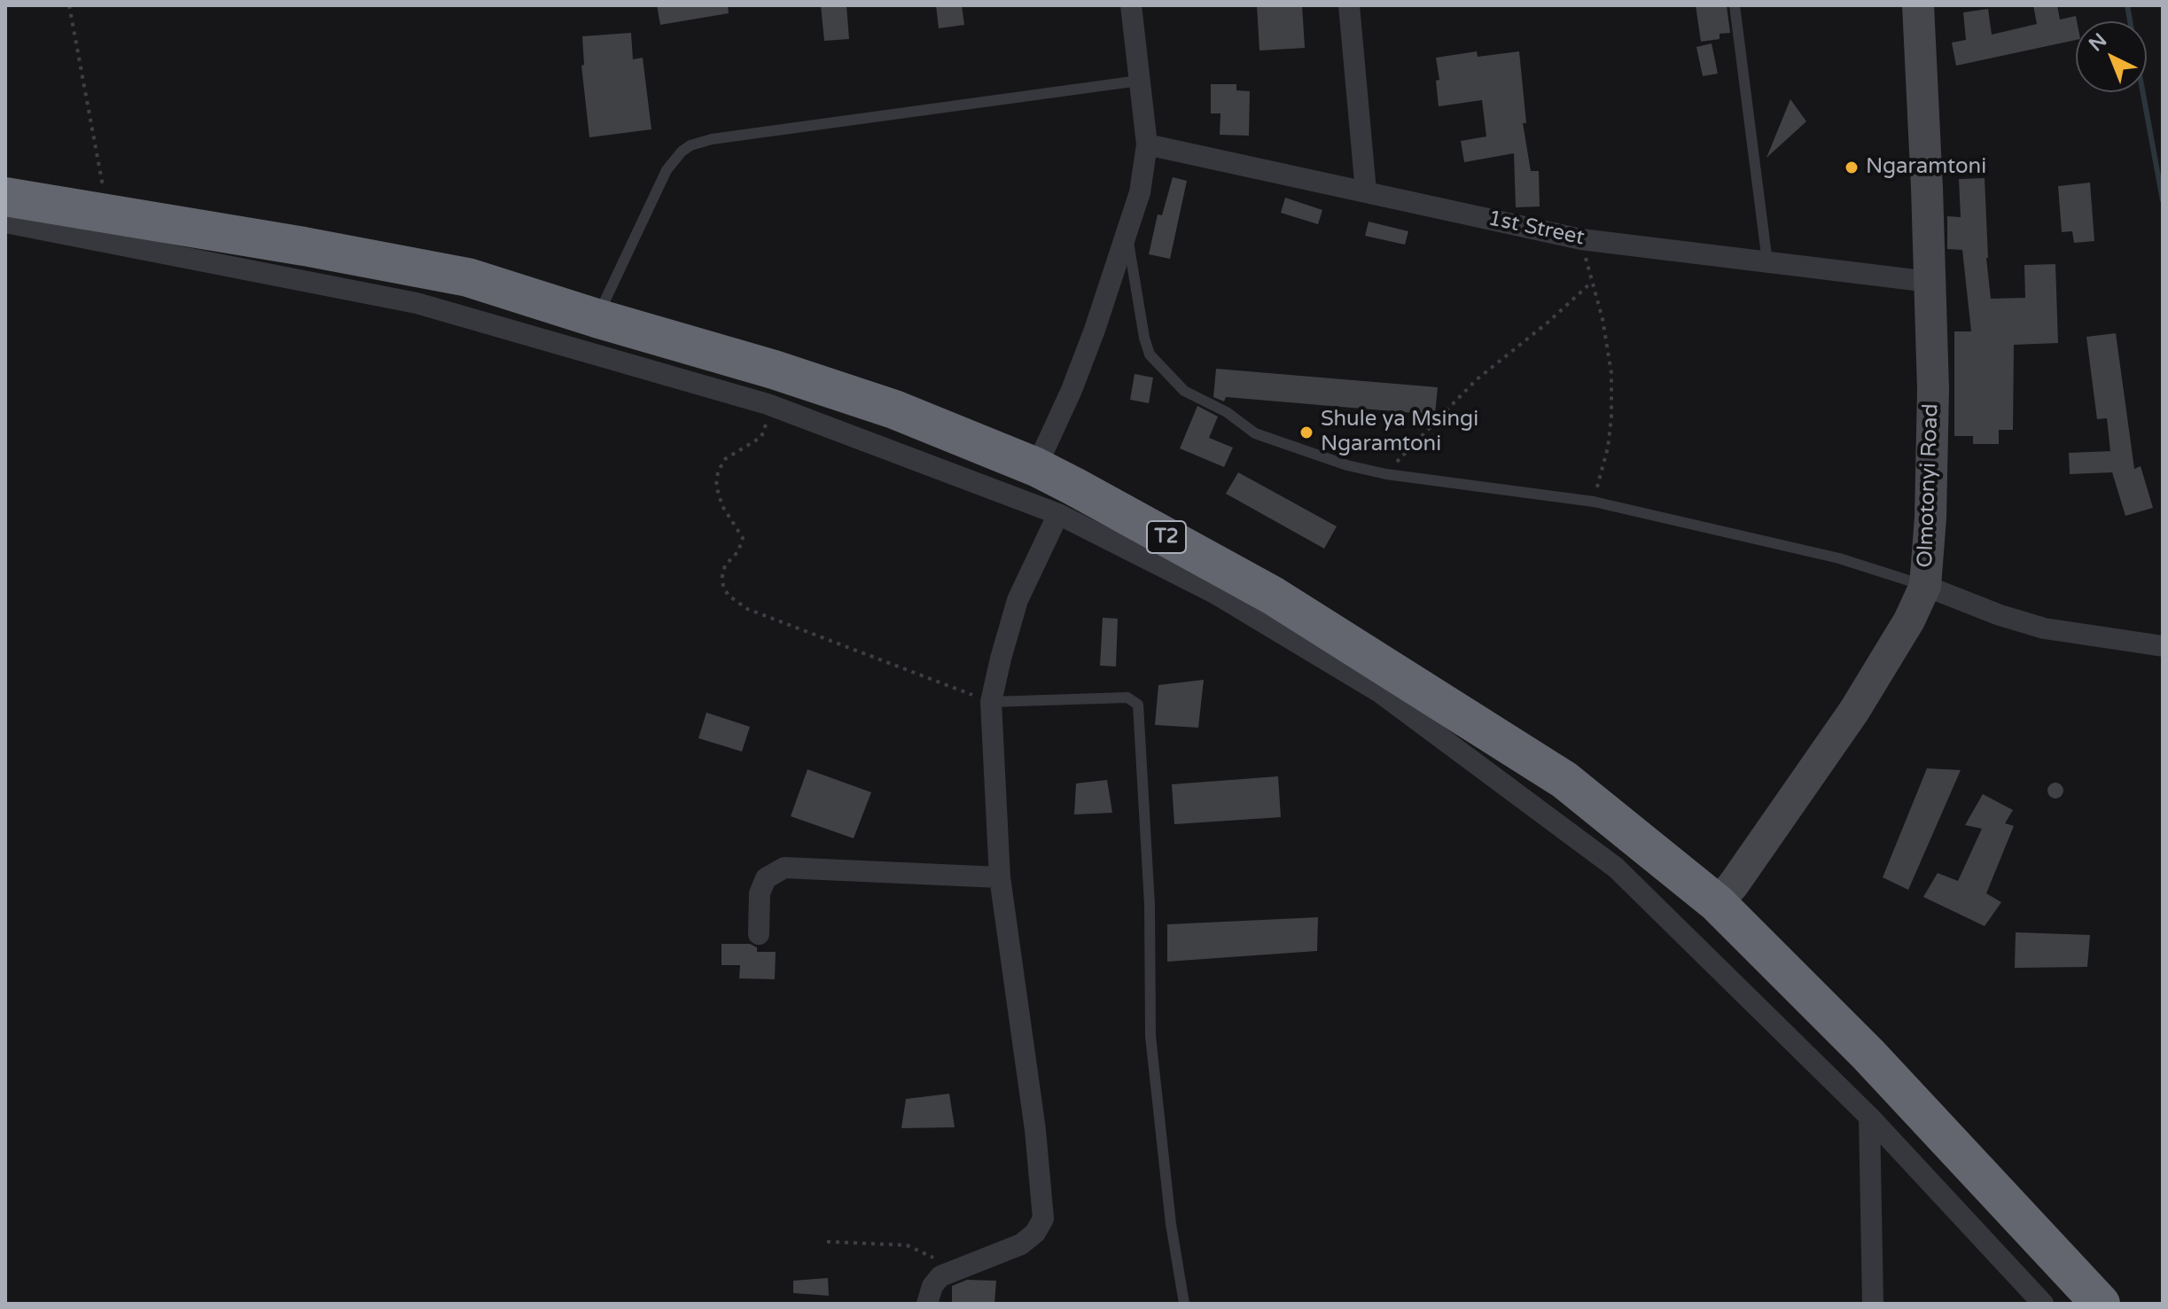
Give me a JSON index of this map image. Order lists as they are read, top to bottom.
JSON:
{
  "streets": {
    "highway": ["T2"],
    "street": ["1st Street", "Olmotonyi Road"]
  },
  "crossings": [
    ["1st Street", "Olmotonyi Road"],
    ["Olmotonyi Road", "T2"]
  ],
  "places": ["Ngaramtoni", "Shule ya Msingi Ngaramtoni"],
  "north": "top left"
}
